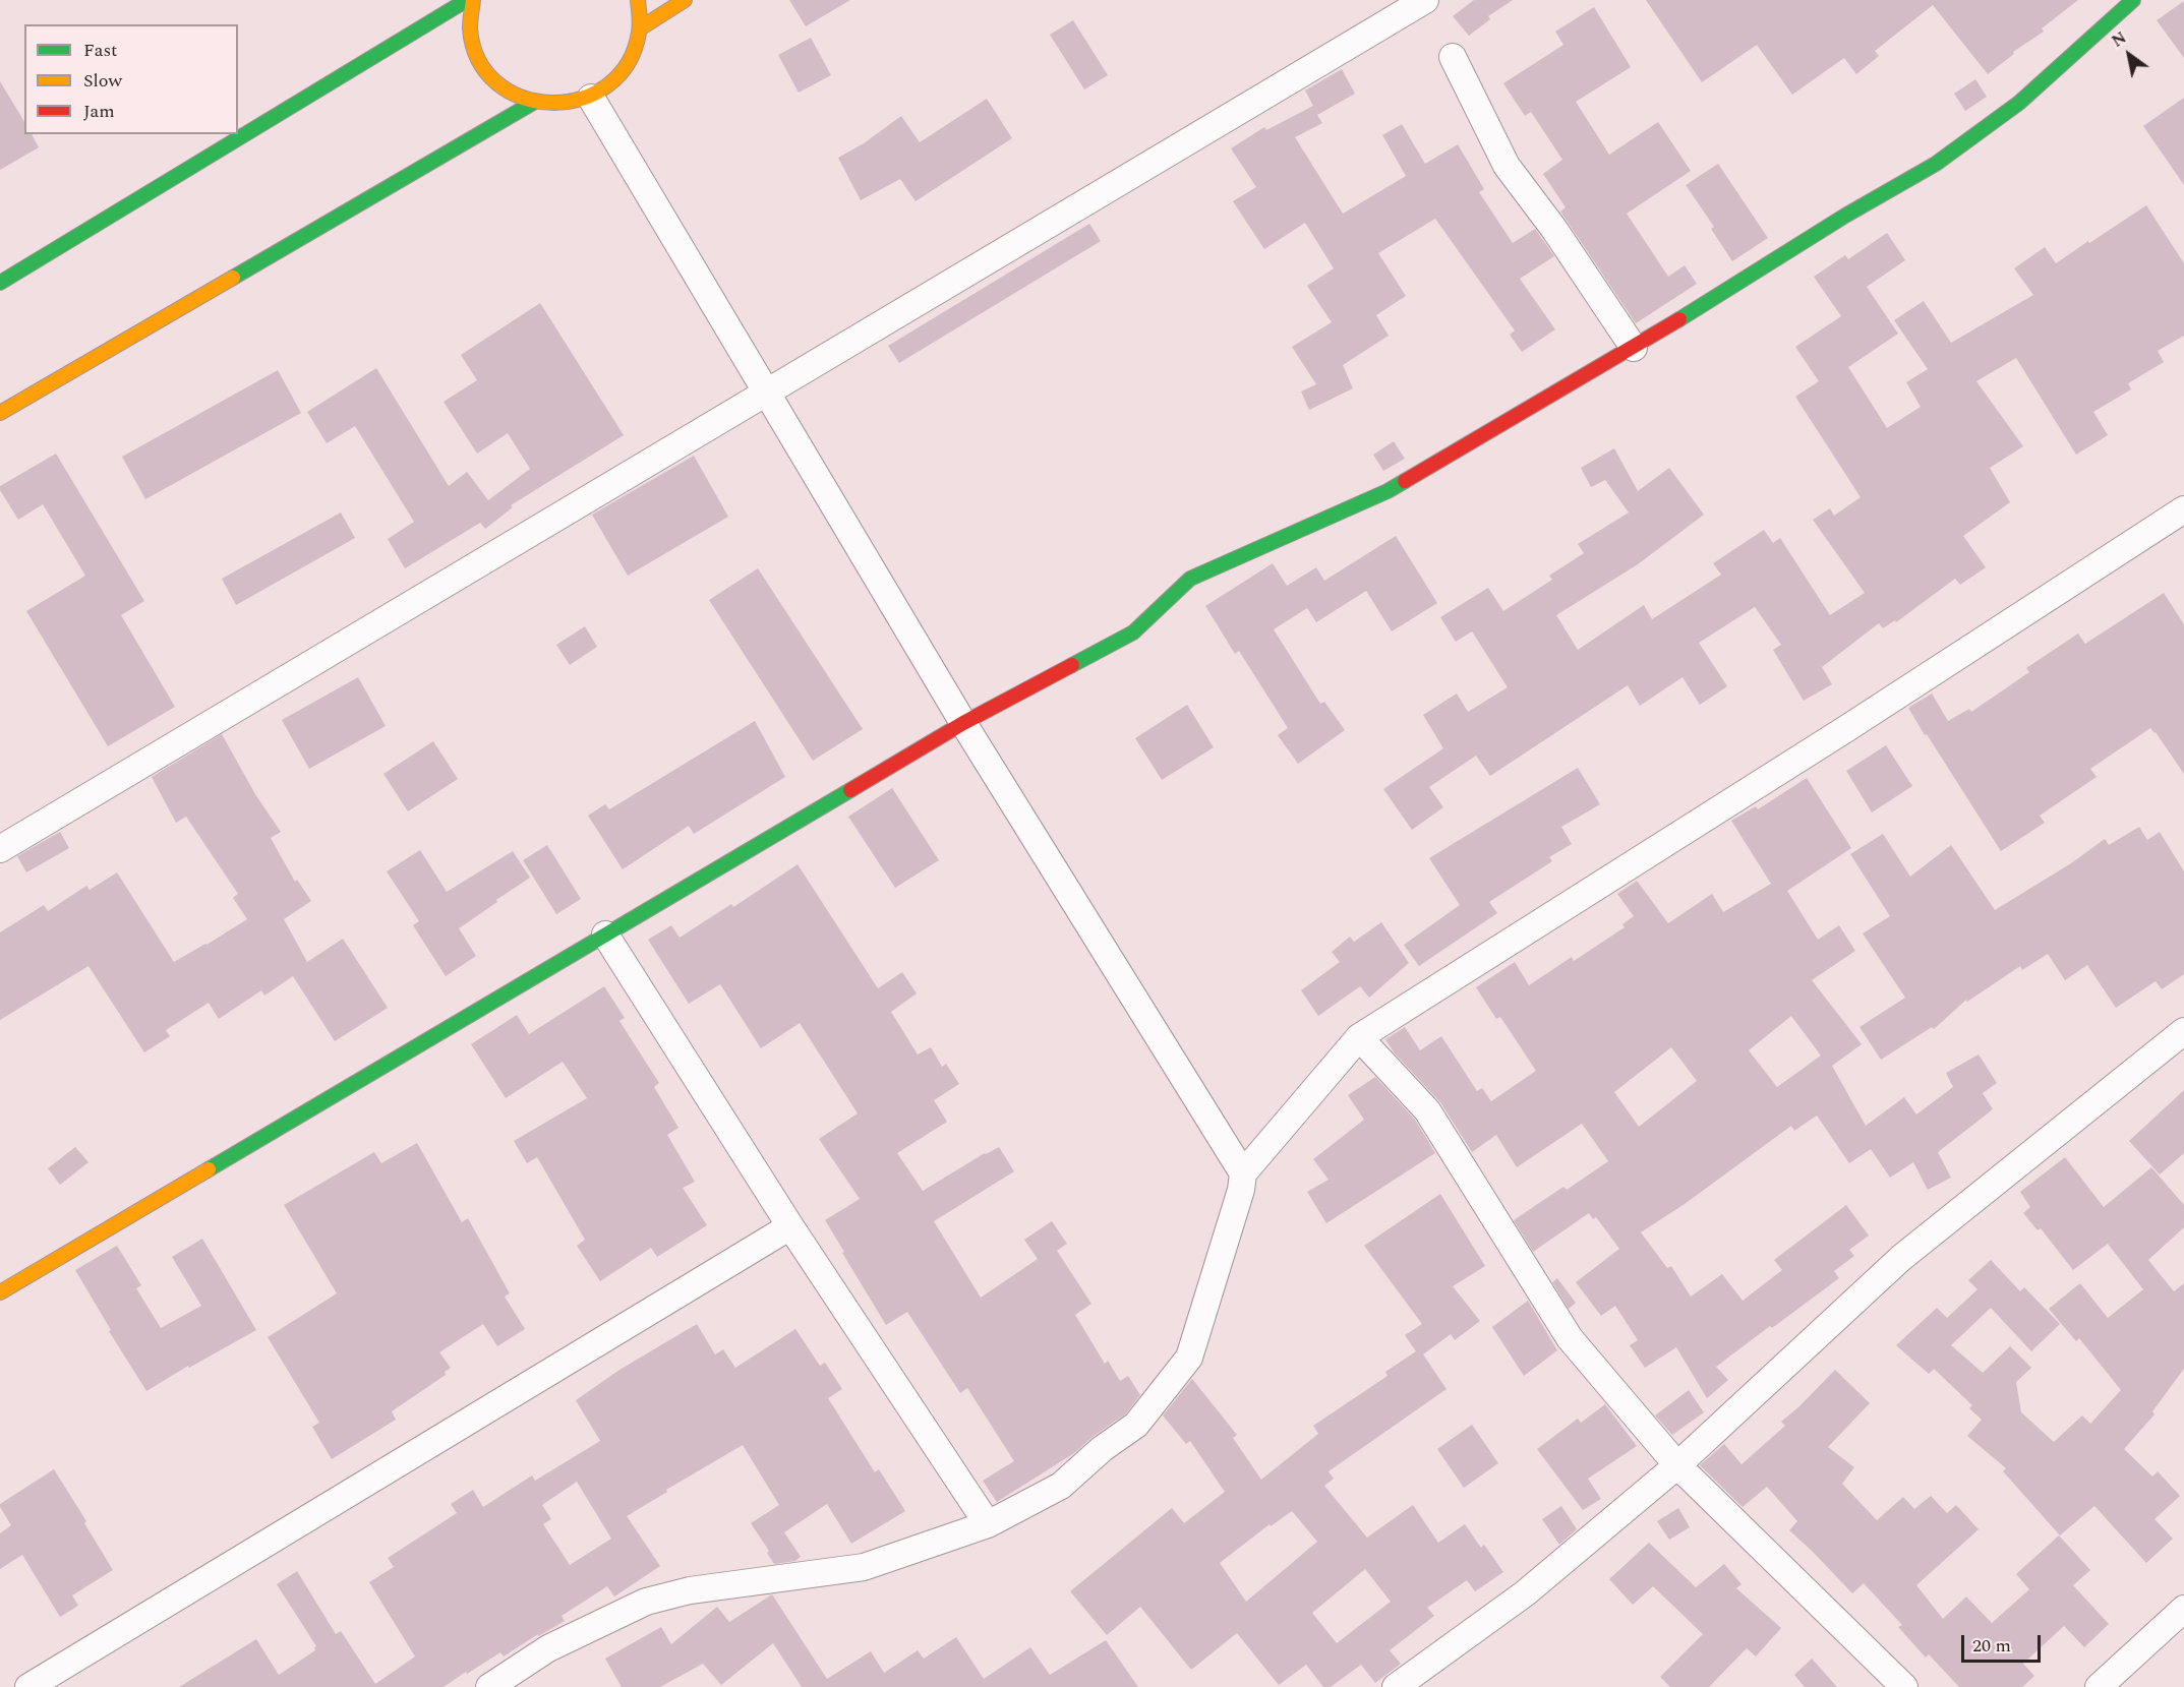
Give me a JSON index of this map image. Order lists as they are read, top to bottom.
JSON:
{
  "legend": ["Fast", "Slow", "Jam"],
  "scale_bar": "20 m",
  "north": "top left"
}
